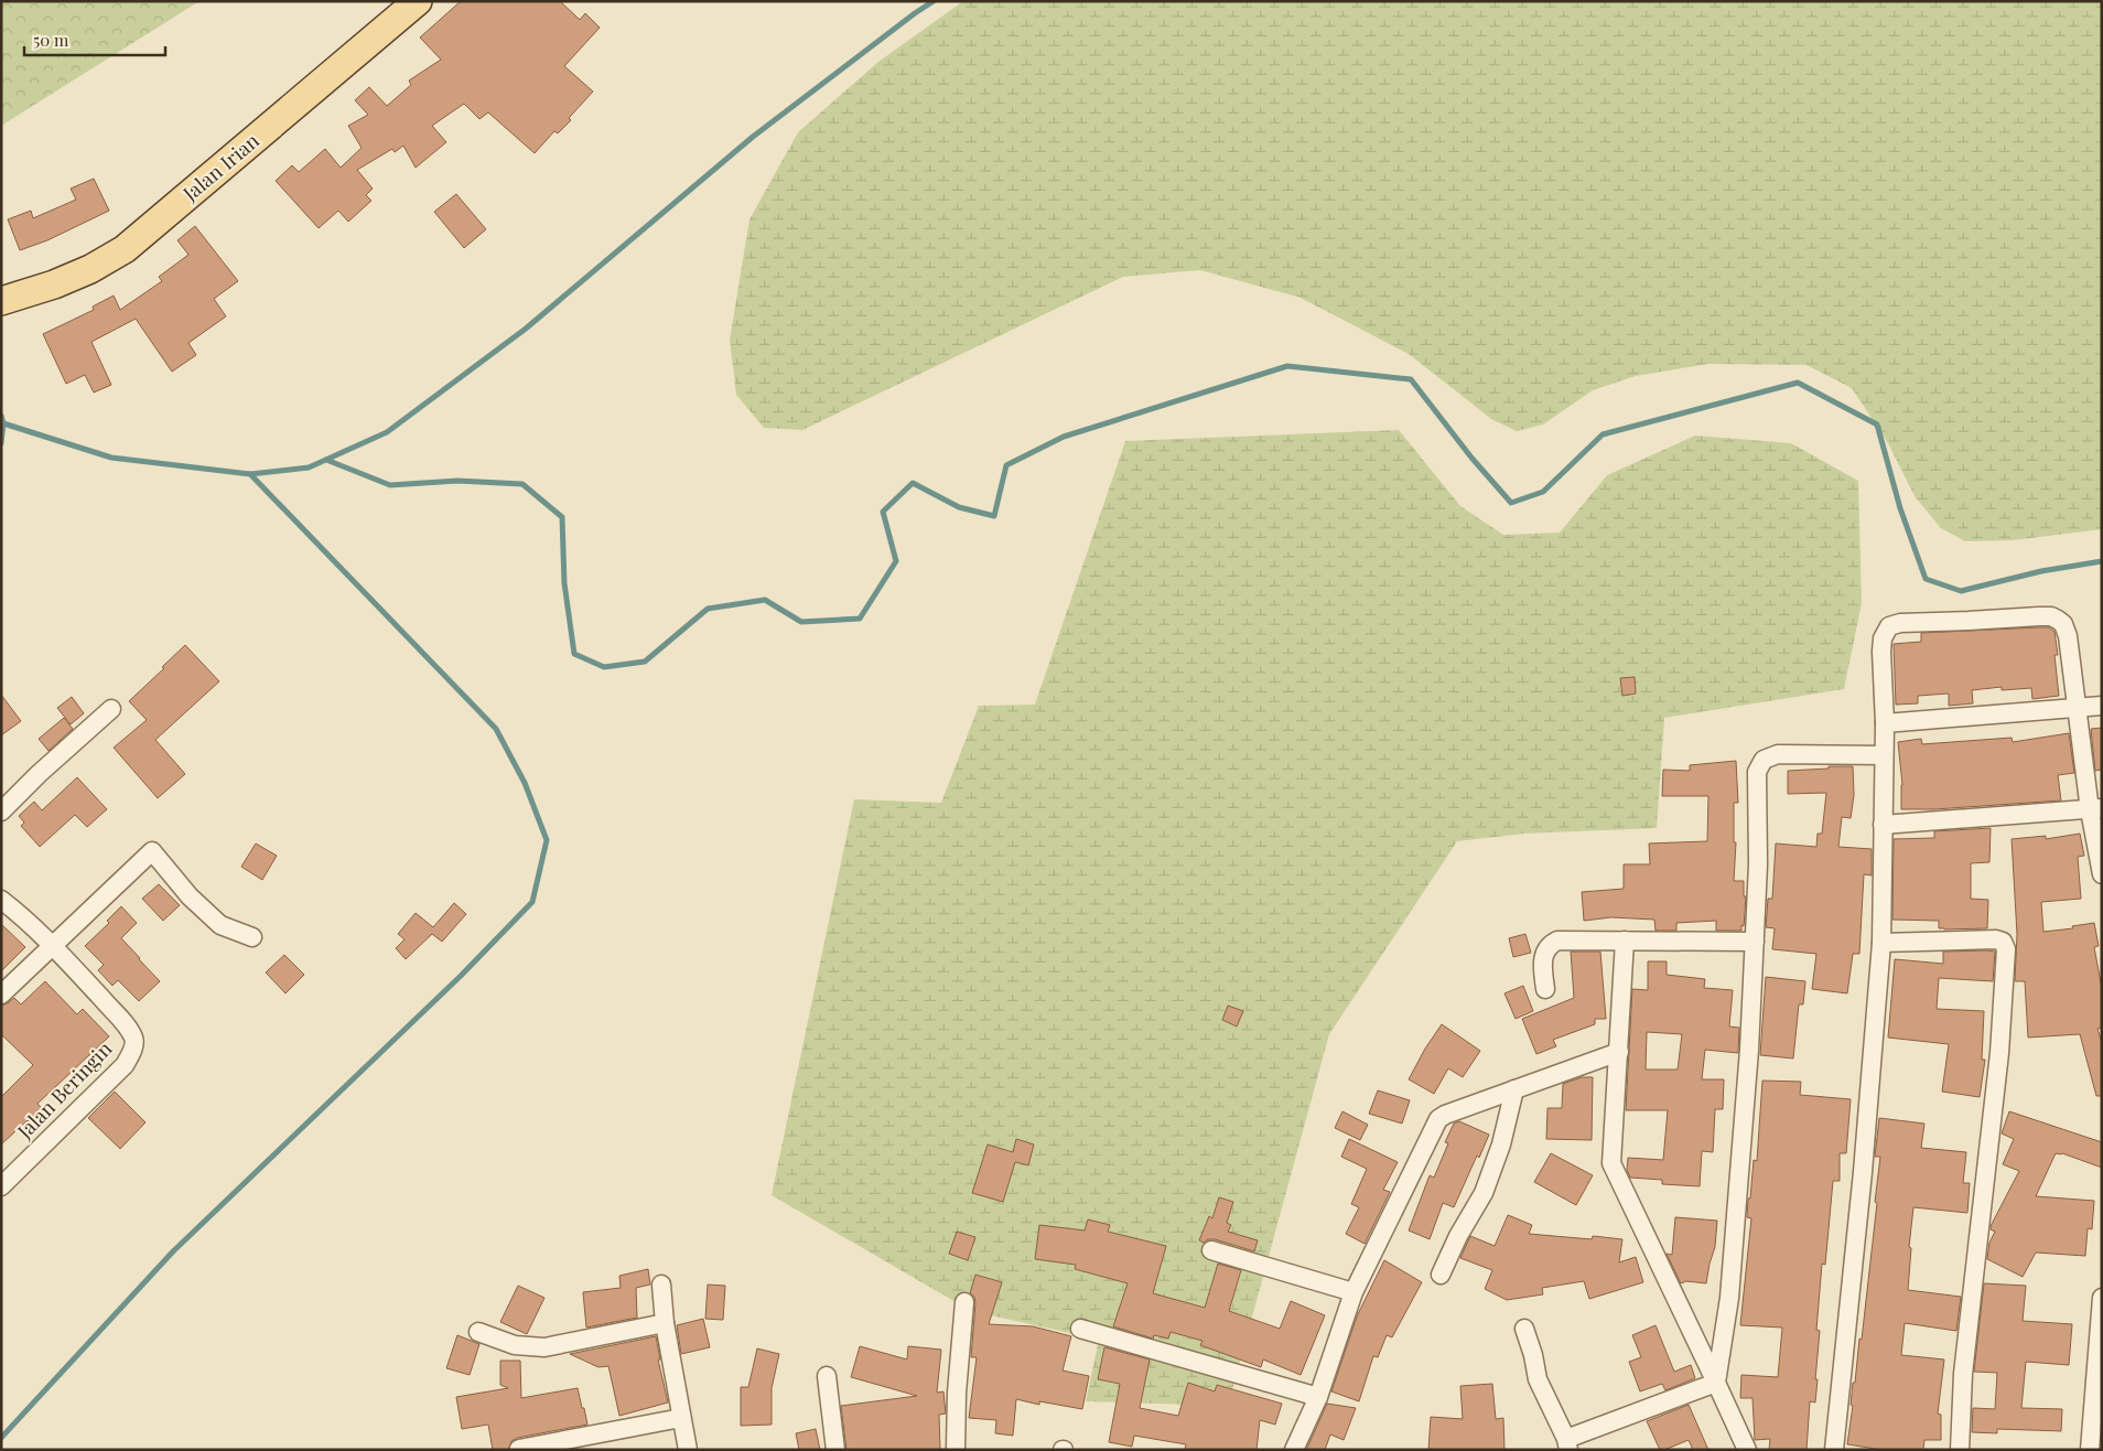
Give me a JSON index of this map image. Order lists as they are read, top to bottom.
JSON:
{
  "streets": {
    "main road": ["Jalan Irian"],
    "street": ["Jalan Beringin"]
  },
  "scale_bar": "50 m"
}
